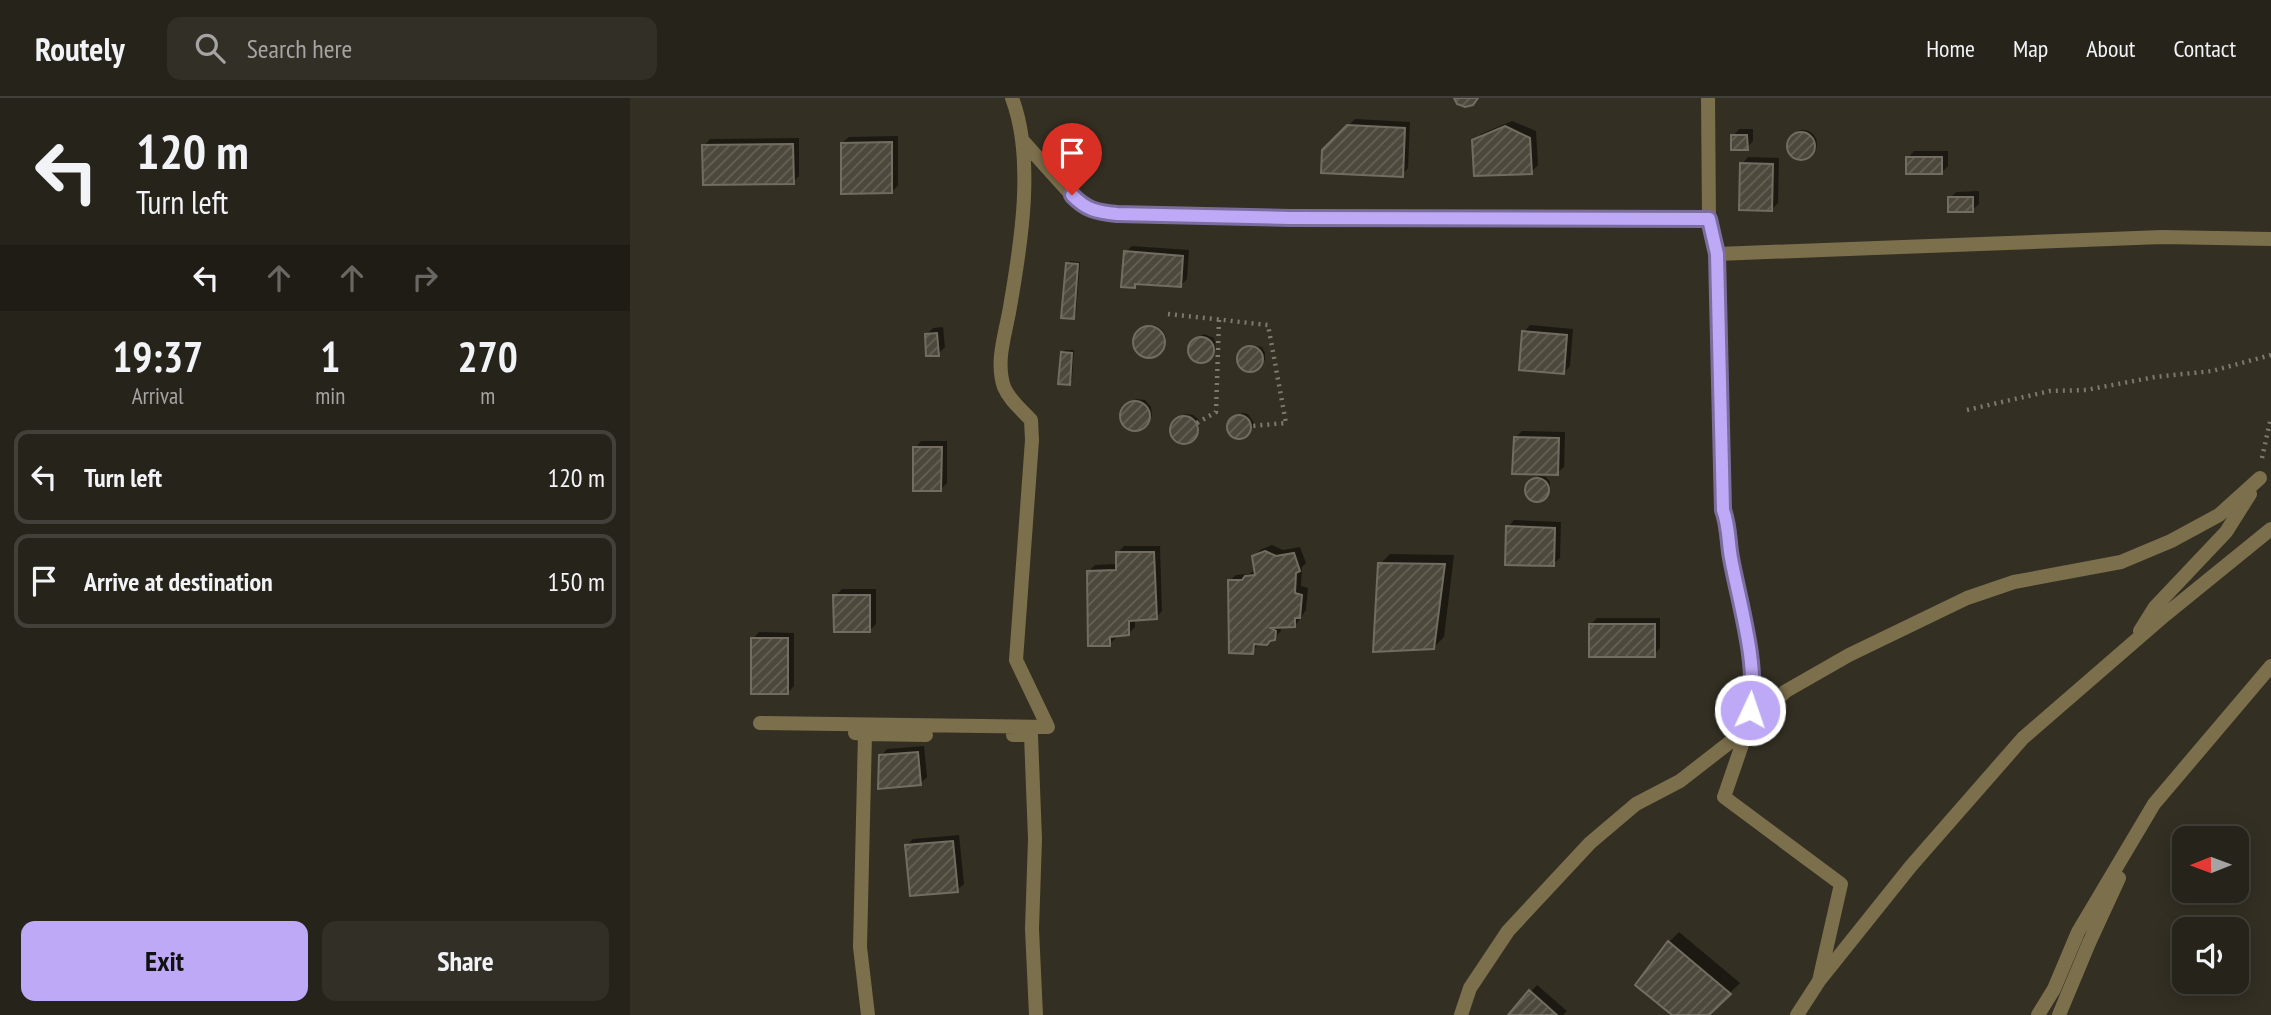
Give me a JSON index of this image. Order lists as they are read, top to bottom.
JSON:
{
  "north": "left",
  "page": {
    "header": "Routely",
    "search": "Search here",
    "nav": [
      "Home",
      "Map",
      "About",
      "Contact"
    ],
    "turn": ["120 m", "Turn left"],
    "eta": [
      "19:37",
      "Arrival",
      "1",
      "min",
      "270",
      "m"
    ],
    "list": [
      {
        "name": "Turn left",
        "value": "120 m"
      },
      {
        "name": "Arrive at destination",
        "value": "150 m"
      }
    ],
    "buttons": ["Exit", "Share"]
  }
}
